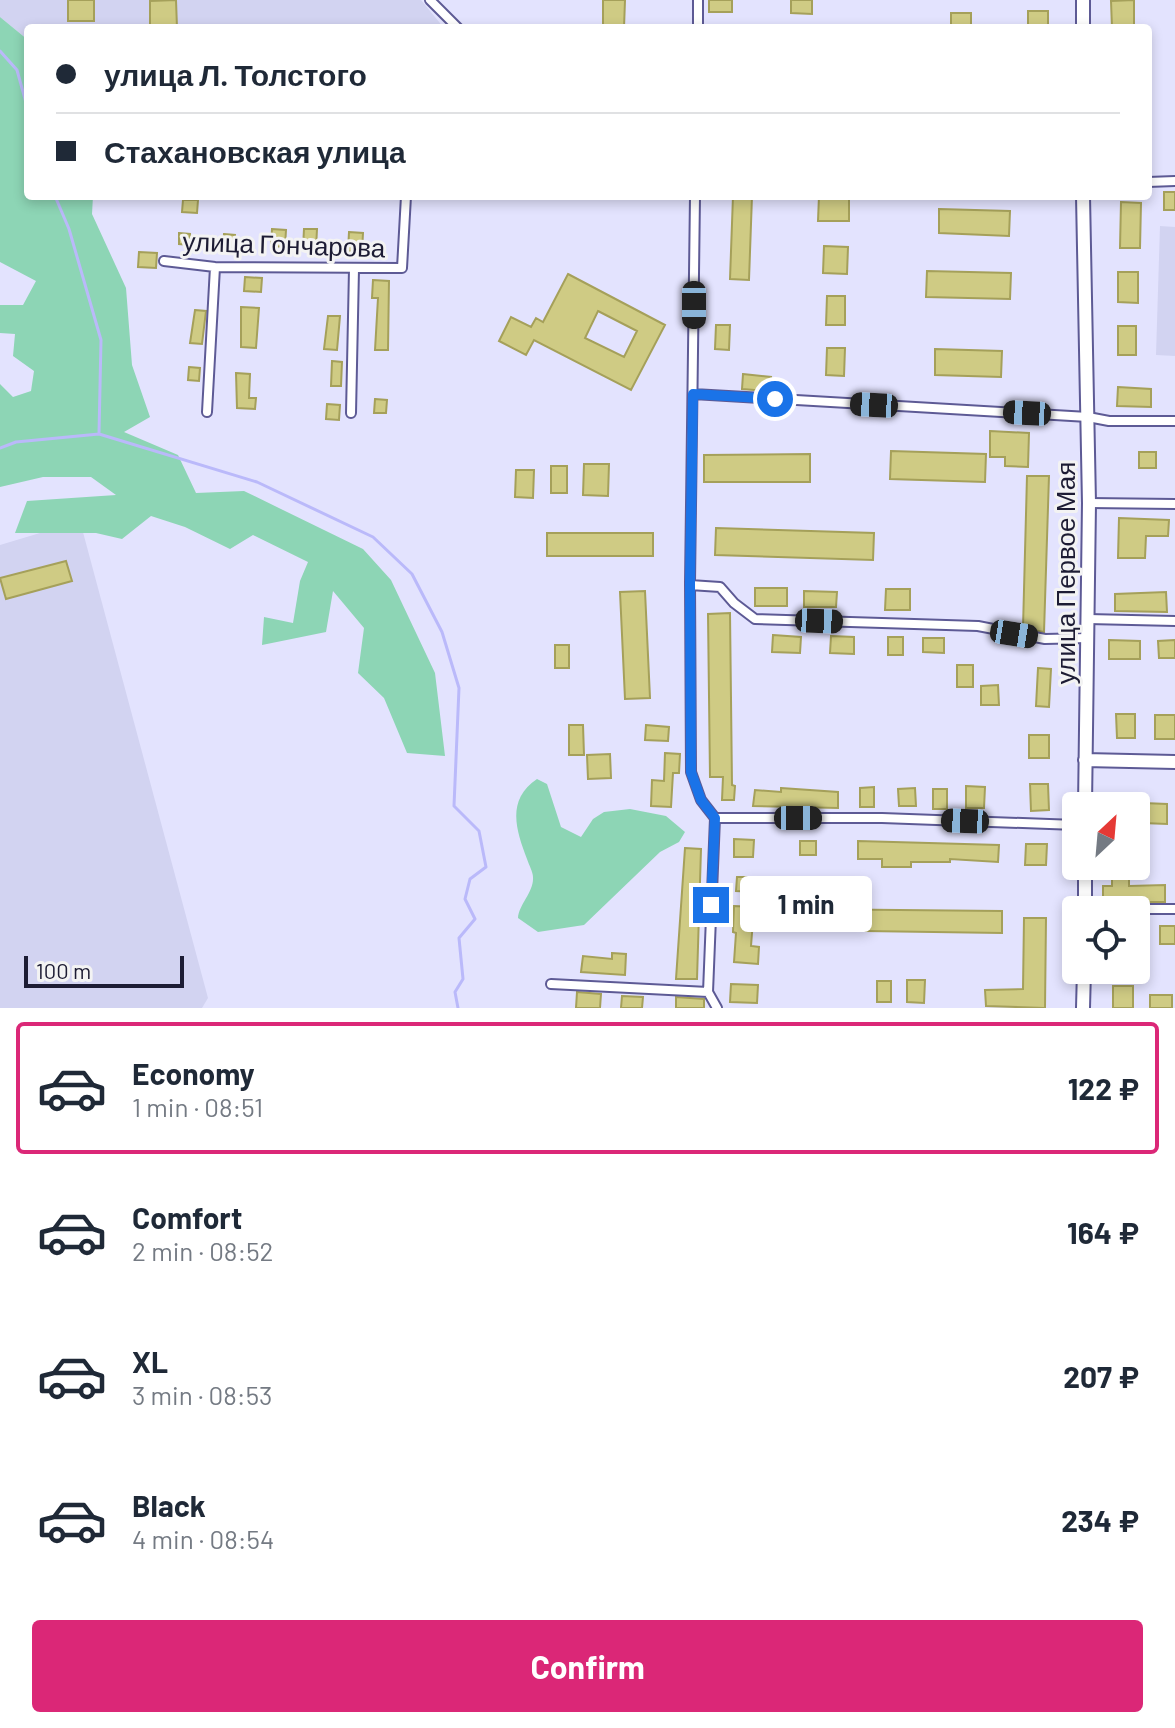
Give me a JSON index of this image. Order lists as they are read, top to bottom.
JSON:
{
  "streets": {
    "street": ["улица Гончарова", "улица Первое Мая"]
  },
  "scale_bar": "100 m",
  "north": "top right",
  "page": {
    "banner": ["улица Л. Толстого", "Стахановская улица"],
    "bubble": "1 min",
    "scale": "100 m",
    "list": [
      {
        "name": "Economy",
        "note": "1 min · 08:51",
        "value": "122 ₽"
      },
      {
        "name": "Comfort",
        "note": "2 min · 08:52",
        "value": "164 ₽"
      },
      {
        "name": "XL",
        "note": "3 min · 08:53",
        "value": "207 ₽"
      },
      {
        "name": "Black",
        "note": "4 min · 08:54",
        "value": "234 ₽"
      }
    ],
    "buttons": "Confirm"
  }
}
